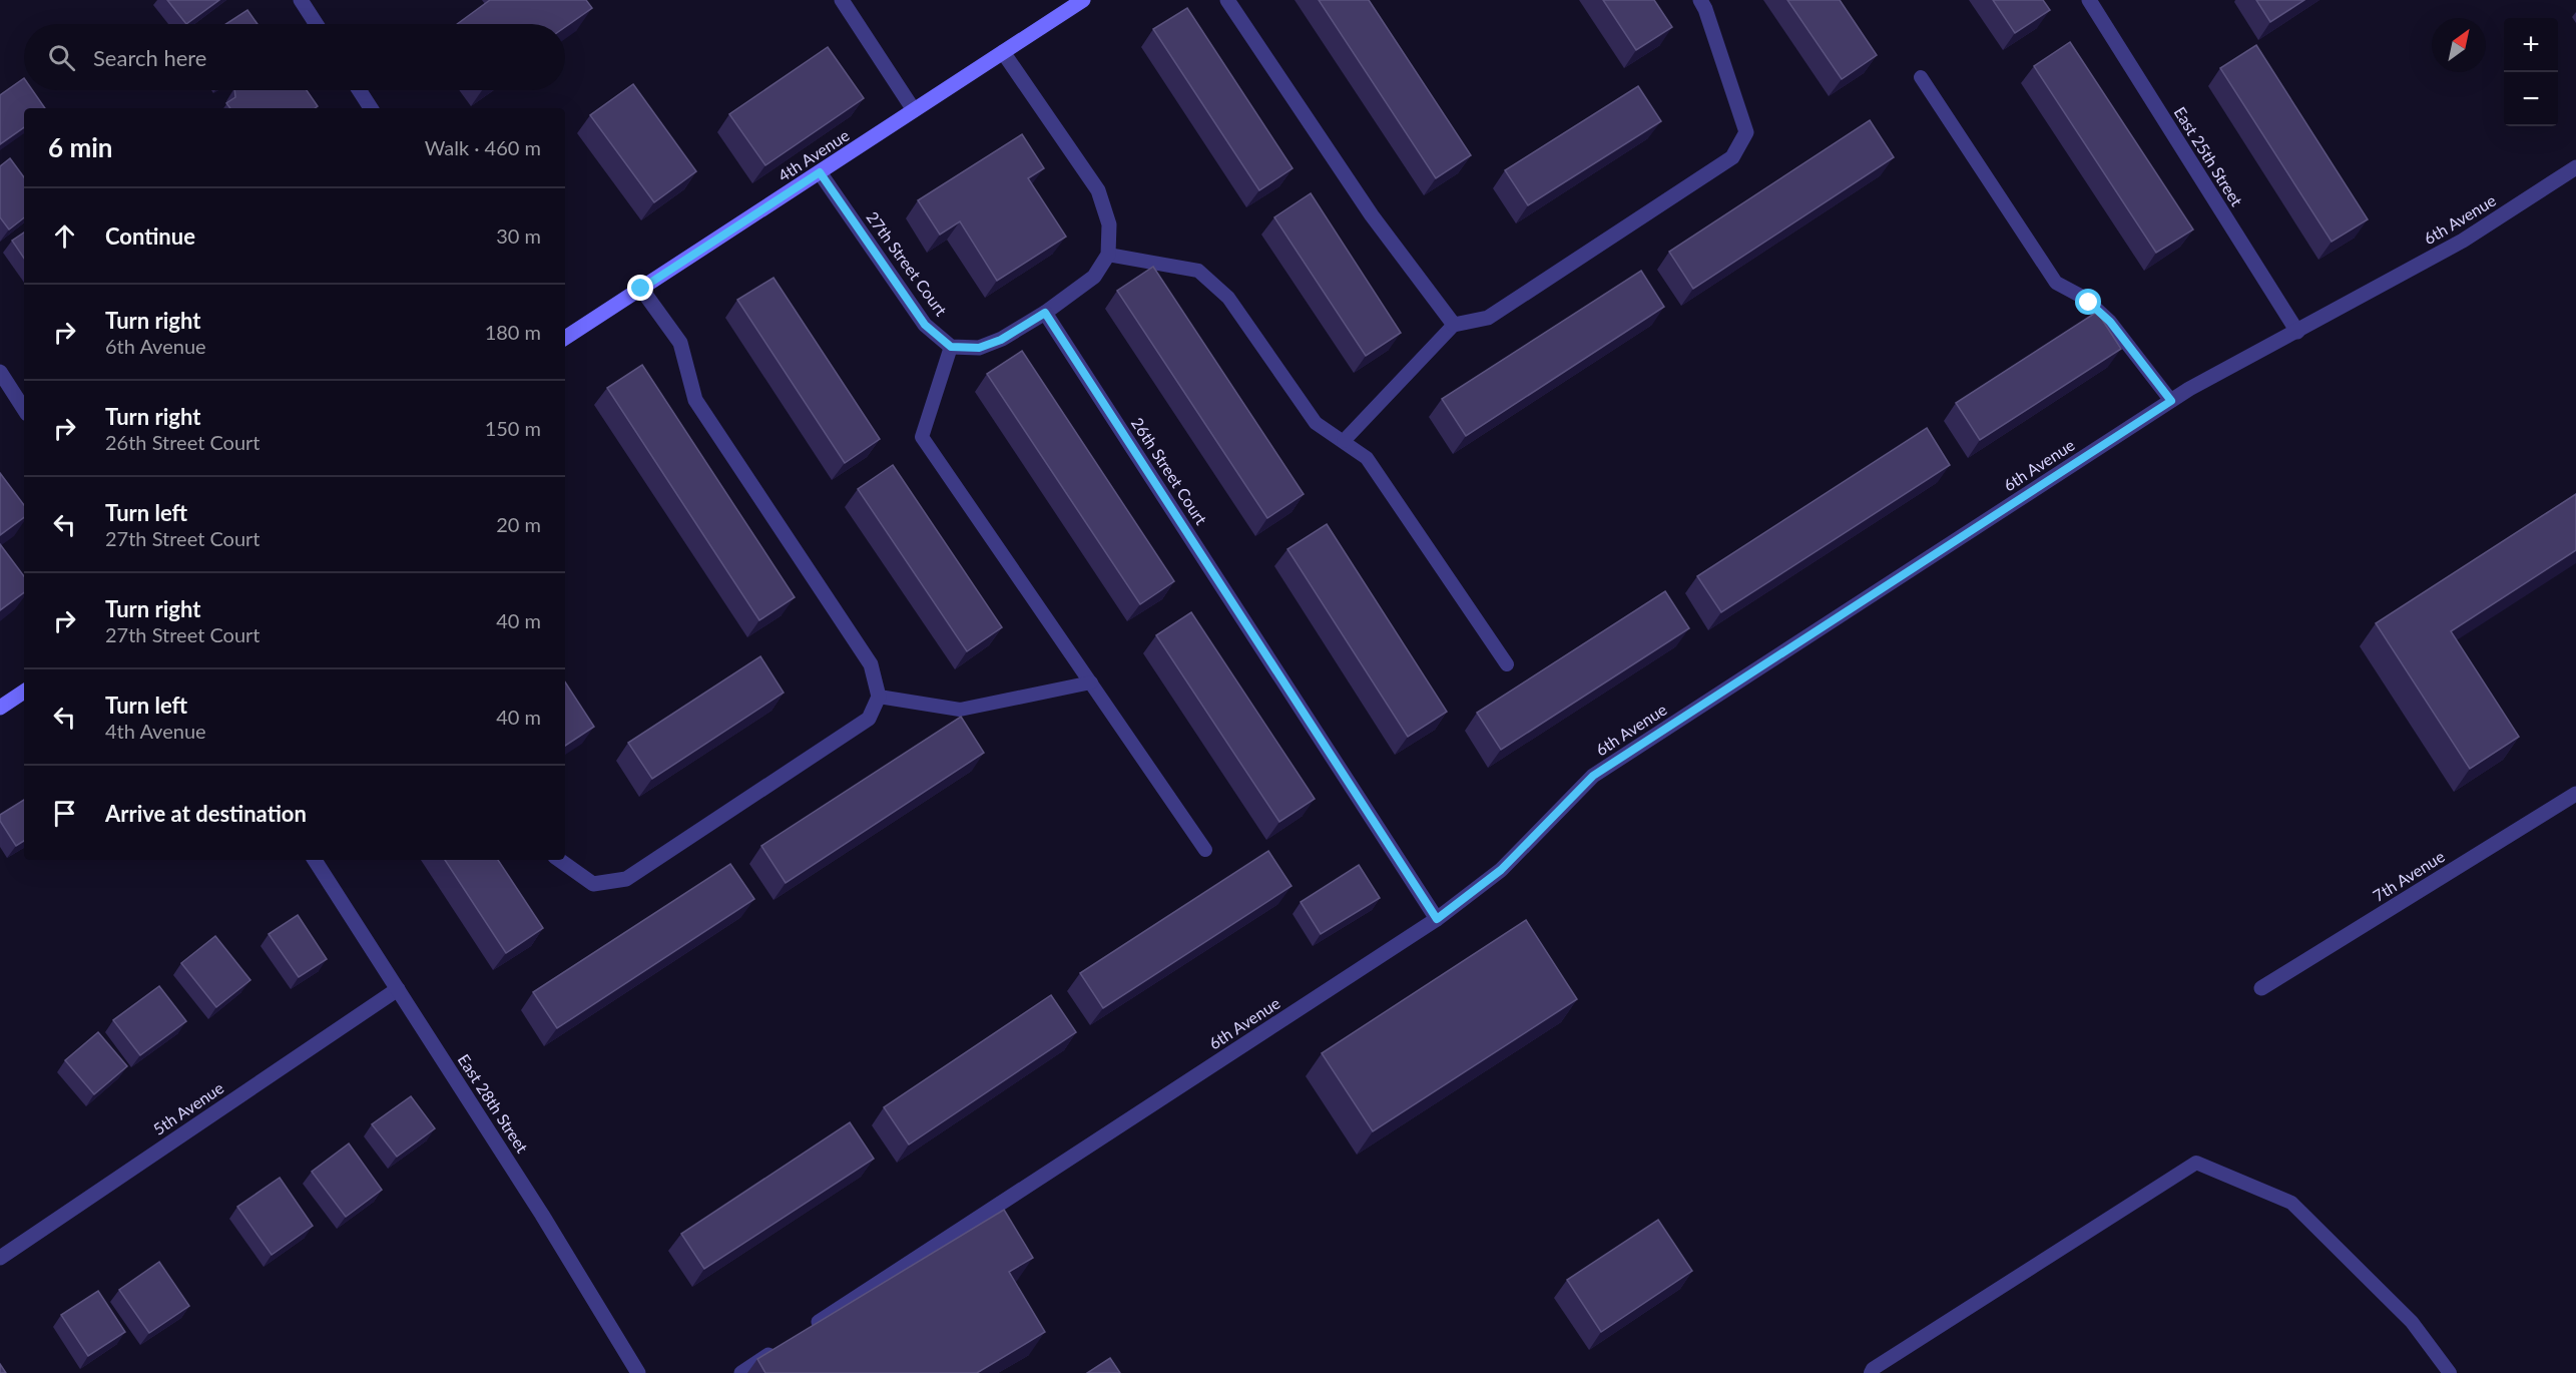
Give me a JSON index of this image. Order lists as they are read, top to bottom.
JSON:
{
  "streets": {
    "main road": ["4th Avenue"],
    "street": [
      "East 25th Street",
      "6th Avenue",
      "27th Street Court",
      "26th Street Court",
      "7th Avenue",
      "East 28th Street",
      "5th Avenue"
    ]
  },
  "crossings": [
    ["4th Avenue", "27th Street Court"],
    ["East 25th Street", "6th Avenue"],
    ["6th Avenue", "26th Street Court"],
    ["East 28th Street", "5th Avenue"]
  ],
  "north": "top right",
  "page": {
    "map_buttons": ["+", "−"],
    "search": "Search here",
    "heading": ["6 min", "Walk · 460 m"],
    "list": [
      ["Continue", "30 m"],
      ["Turn right", "6th Avenue", "180 m"],
      ["Turn right", "26th Street Court", "150 m"],
      ["Turn left", "27th Street Court", "20 m"],
      ["Turn right", "27th Street Court", "40 m"],
      ["Turn left", "4th Avenue", "40 m"],
      "Arrive at destination"
    ]
  }
}
